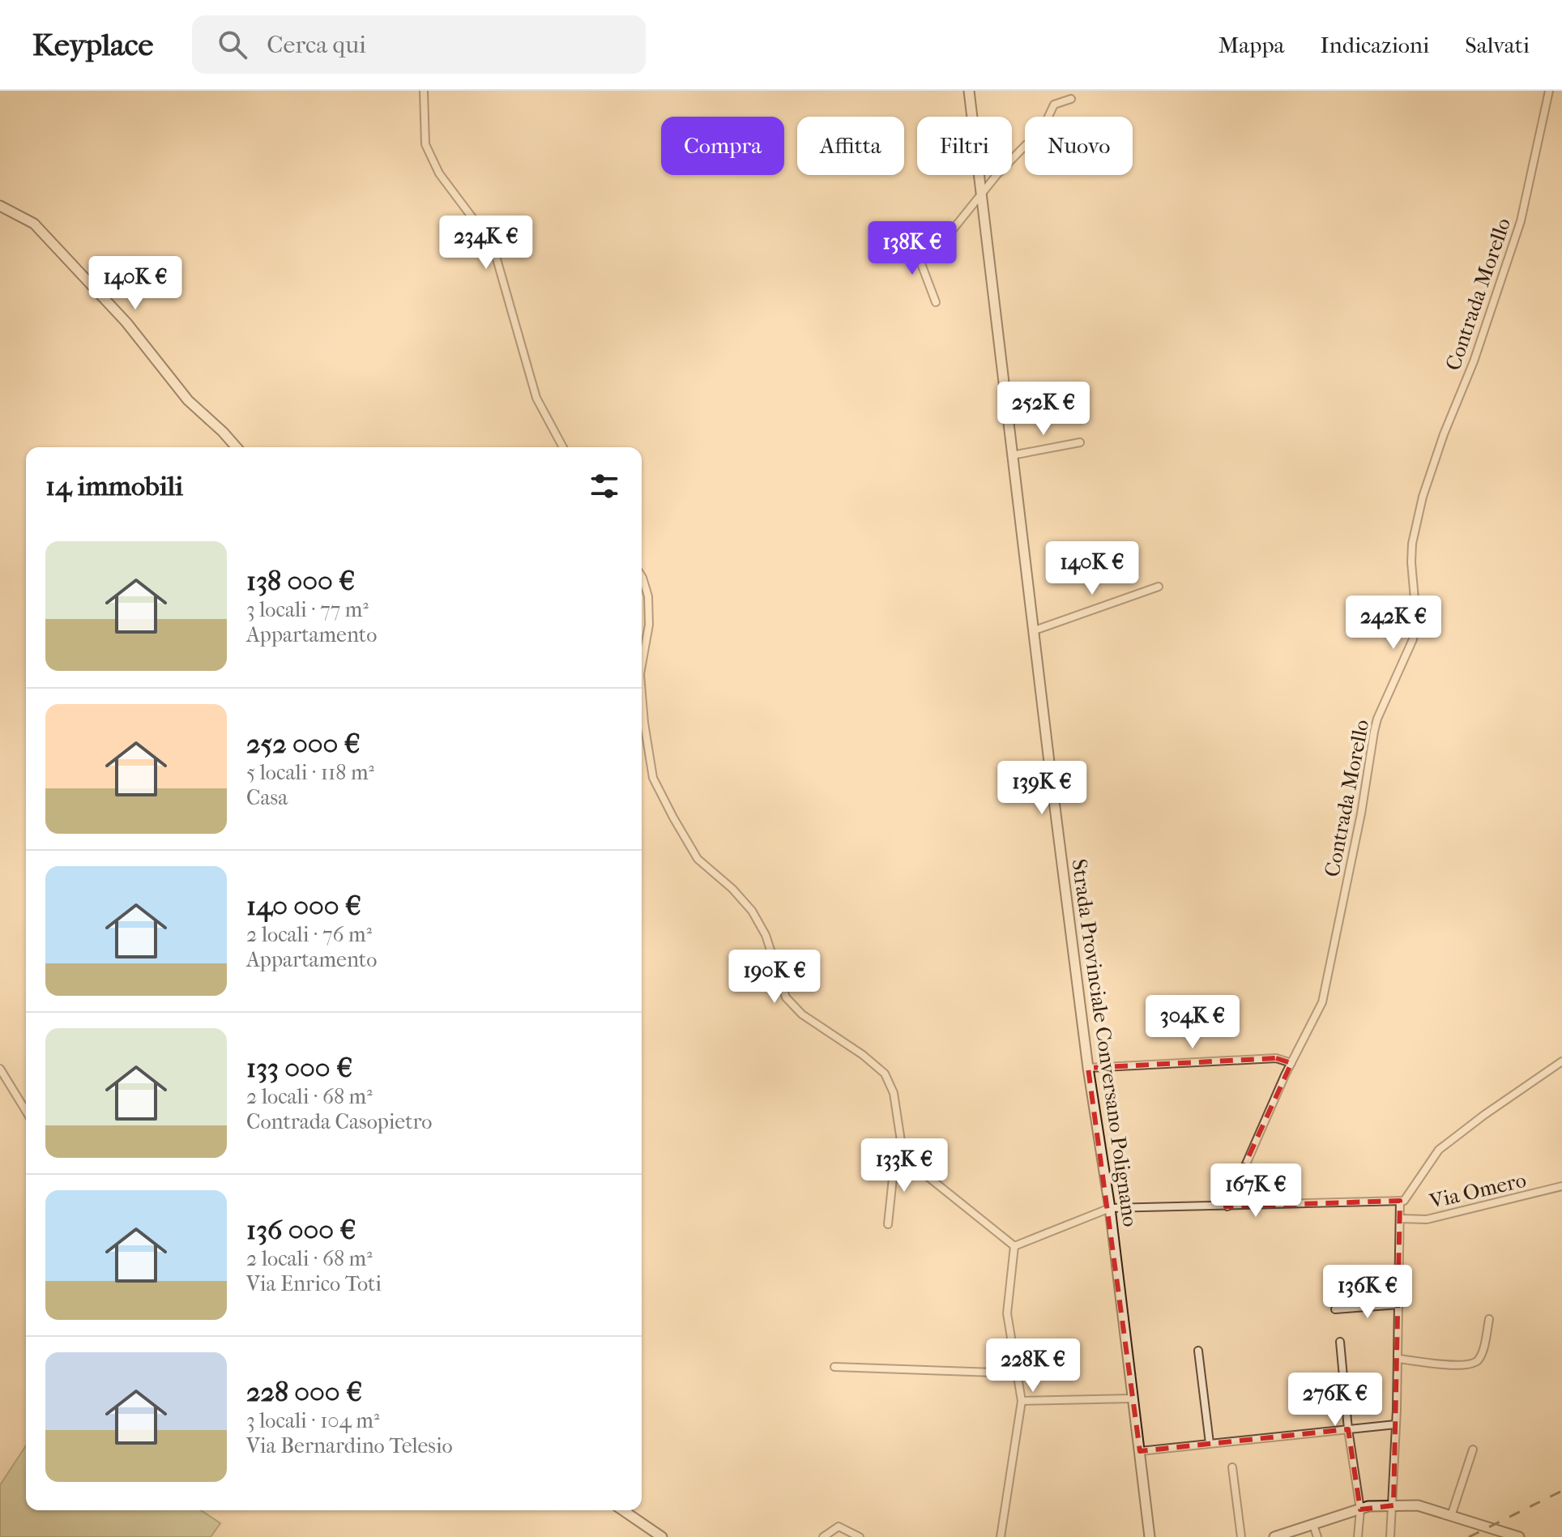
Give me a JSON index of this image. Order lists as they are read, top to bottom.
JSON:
{
  "streets": {
    "main road": ["Strada Provinciale Conversano Polignano"],
    "street": ["Contrada Morello", "Via Omero"]
  },
  "page": {
    "header": "Keyplace",
    "search": "Cerca qui",
    "nav": ["Mappa", "Indicazioni", "Salvati"],
    "chip": [
      "Compra",
      "Affitta",
      "Filtri",
      "Nuovo"
    ],
    "price": [
      "234K €",
      "138K €",
      "140K €",
      "252K €",
      "140K €",
      "242K €",
      "139K €",
      "190K €",
      "304K €",
      "133K €",
      "167K €",
      "136K €",
      "228K €",
      "276K €"
    ],
    "heading": "14 immobili",
    "list": [
      {
        "name": "138 000 €",
        "note": "3 locali · 77 m² · Appartamento"
      },
      {
        "name": "252 000 €",
        "note": "5 locali · 118 m² · Casa"
      },
      {
        "name": "140 000 €",
        "note": "2 locali · 76 m² · Appartamento"
      },
      {
        "name": "133 000 €",
        "note": "2 locali · 68 m² · Contrada Casopietro"
      },
      {
        "name": "136 000 €",
        "note": "2 locali · 68 m² · Via Enrico Toti"
      },
      {
        "name": "228 000 €",
        "note": "3 locali · 104 m² · Via Bernardino Telesio"
      }
    ]
  }
}
